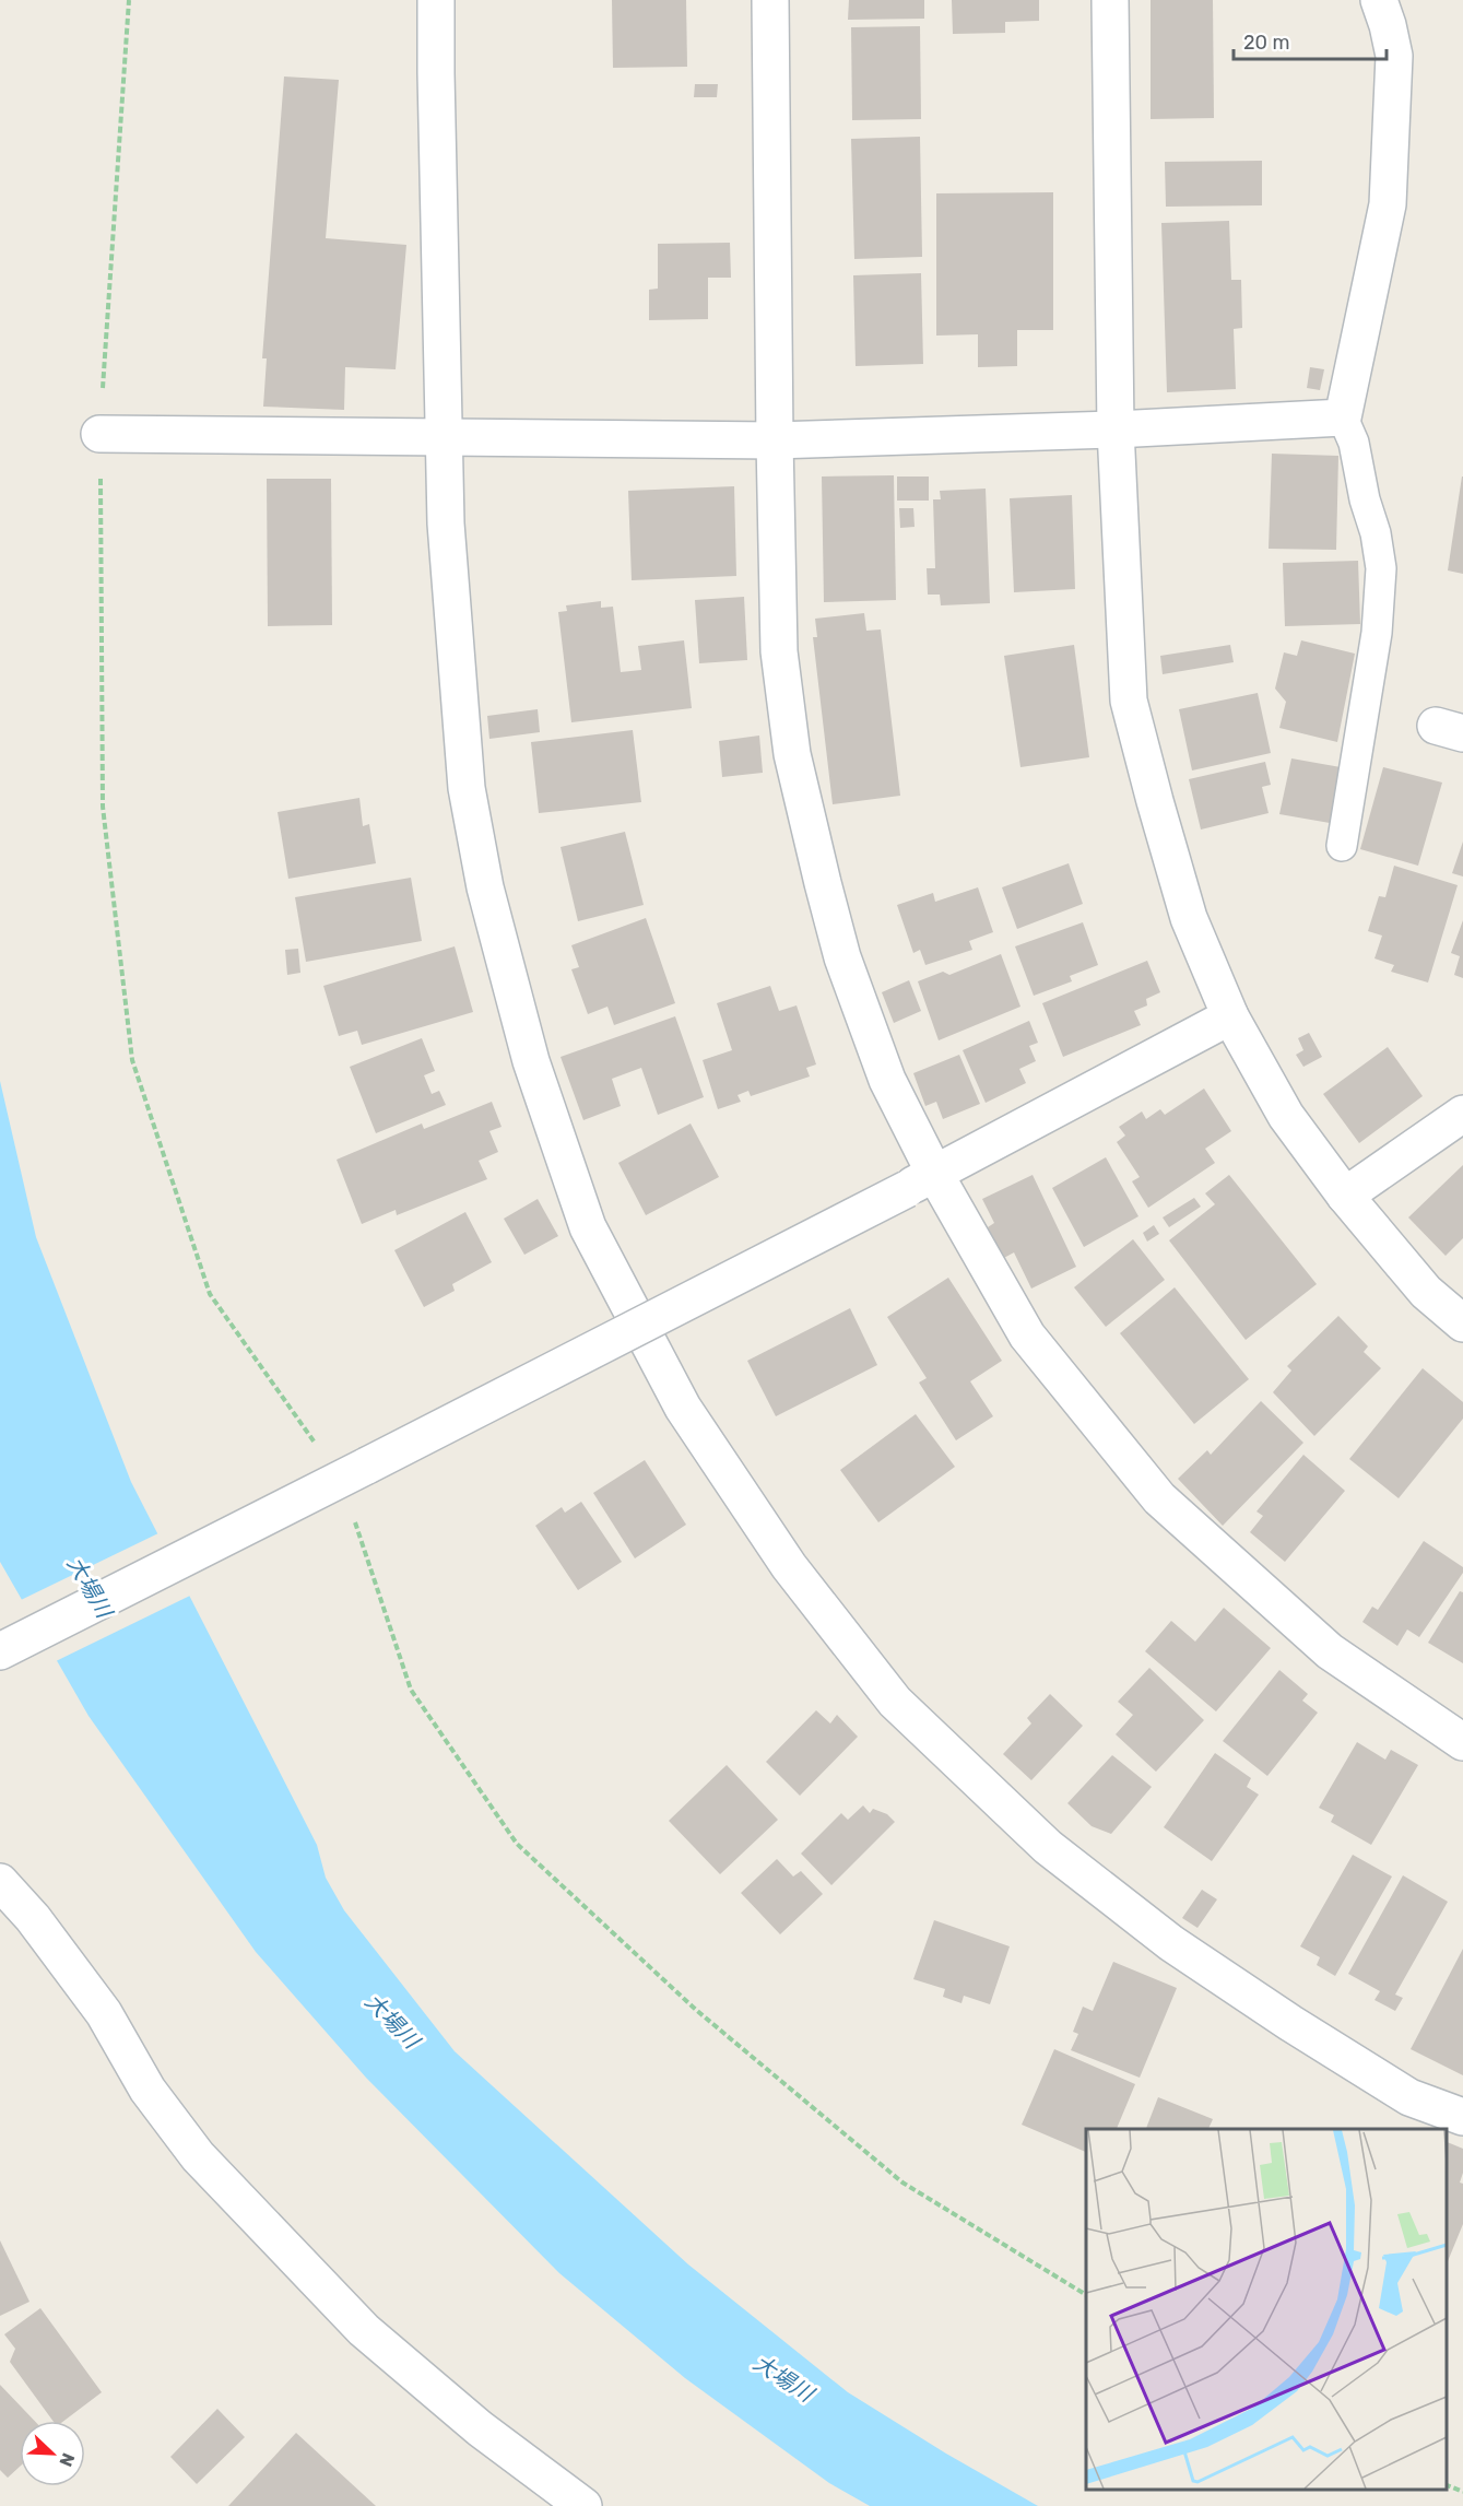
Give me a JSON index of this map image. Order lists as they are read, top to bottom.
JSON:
{
  "water": ["大場川"],
  "scale_bar": "20 m",
  "north": "bottom right"
}
